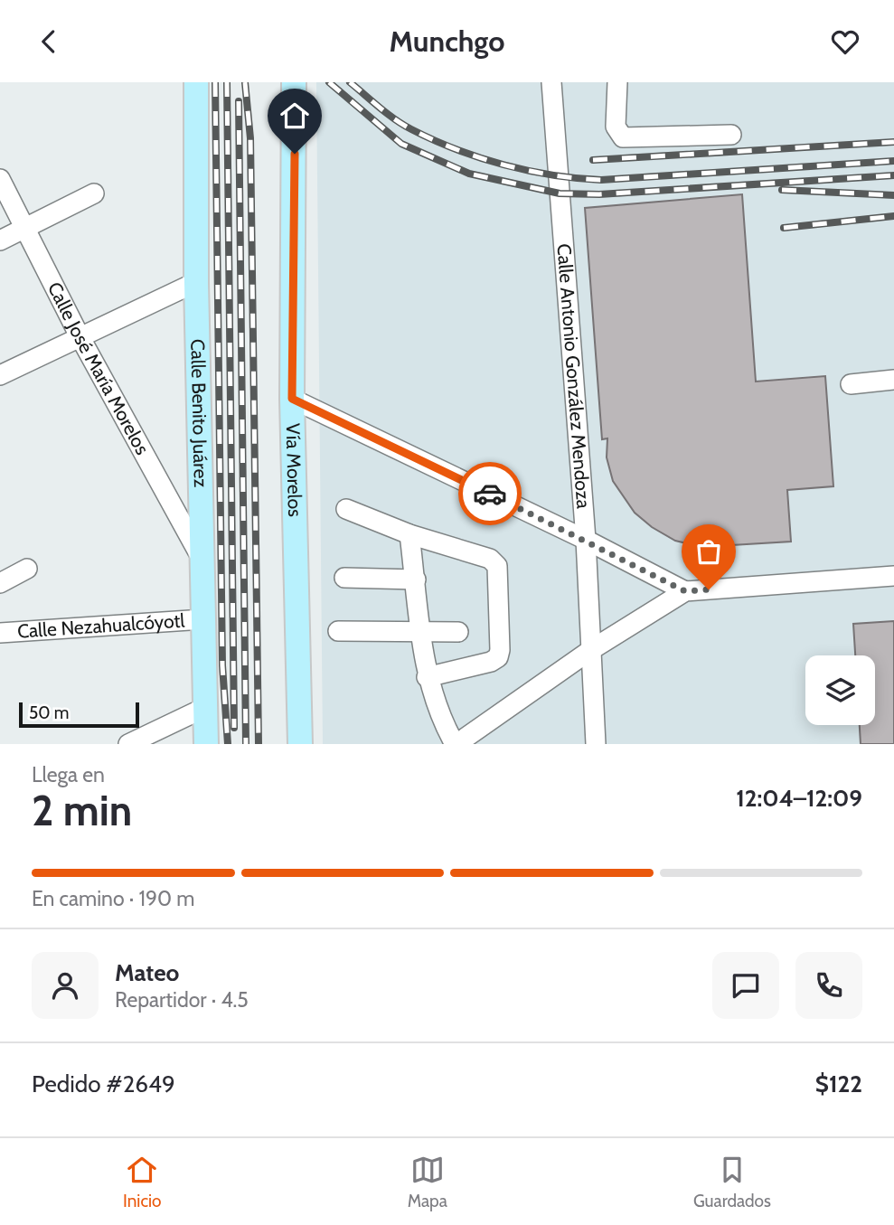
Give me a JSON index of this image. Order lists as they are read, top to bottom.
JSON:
{
  "streets": {
    "main road": ["Calle Benito Juárez", "Vía Morelos"],
    "street": ["Calle José María Morelos", "Calle Antonio González Mendoza", "Calle Nezahualcóyotl"]
  },
  "crossings": [
    ["Calle José María Morelos", "Calle Benito Juárez"],
    ["Calle Benito Juárez", "Calle Nezahualcóyotl"]
  ],
  "scale_bar": "50 m",
  "page": {
    "header": "Munchgo",
    "scale": "50 m",
    "heading": ["2 min", "Llega en", "12:04–12:09"],
    "panel": [
      "Mateo",
      "Repartidor · 4.5",
      "Pedido #2649",
      "$122"
    ],
    "bar": "En camino · 190 m",
    "tabs": ["Inicio", "Mapa", "Guardados"]
  }
}
